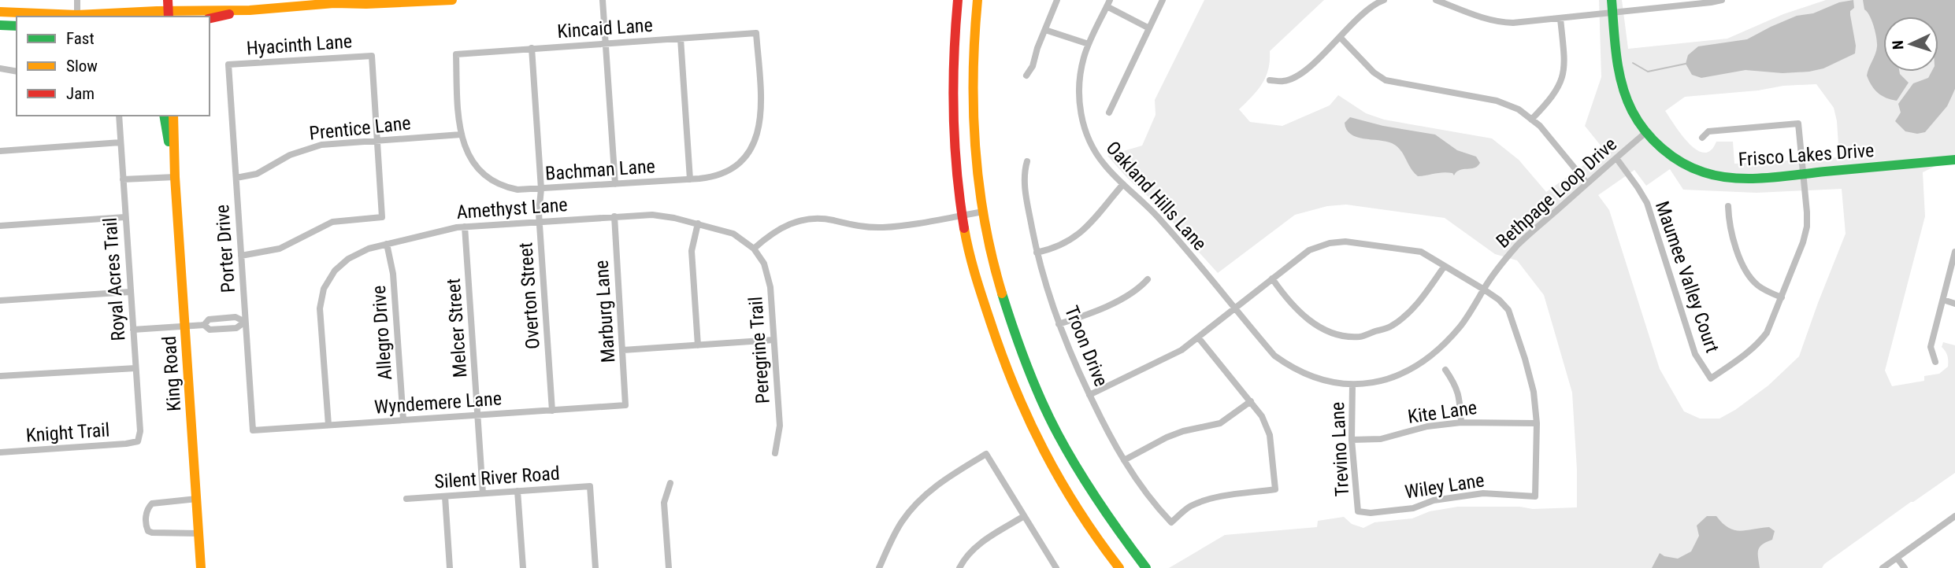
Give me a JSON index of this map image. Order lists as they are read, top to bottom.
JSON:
{
  "streets": {
    "street": [
      "Kincaid Lane",
      "Hyacinth Lane",
      "Prentice Lane",
      "Frisco Lakes Drive",
      "Bachman Lane",
      "Bethpage Loop Drive",
      "Oakland Hills Lane",
      "Amethyst Lane",
      "Porter Drive",
      "Maumee Valley Court",
      "Royal Acres Trail",
      "Overton Street",
      "Marburg Lane",
      "Melcer Street",
      "Allegro Drive",
      "Troon Drive",
      "Peregrine Trail",
      "King Road",
      "Wyndemere Lane",
      "Kite Lane",
      "Knight Trail",
      "Trevino Lane",
      "Silent River Road",
      "Wiley Lane"
    ]
  },
  "crossings": [
    ["Kincaid Lane", "Prentice Lane"],
    ["Kincaid Lane", "Bachman Lane"],
    ["Kincaid Lane", "Overton Street"],
    ["Hyacinth Lane", "Prentice Lane"],
    ["Hyacinth Lane", "Porter Drive"],
    ["Prentice Lane", "Bachman Lane"],
    ["Prentice Lane", "Porter Drive"],
    ["Frisco Lakes Drive", "Bethpage Loop Drive"],
    ["Bachman Lane", "Overton Street"],
    ["Bethpage Loop Drive", "Oakland Hills Lane"],
    ["Bethpage Loop Drive", "Maumee Valley Court"],
    ["Bethpage Loop Drive", "Trevino Lane"],
    ["Amethyst Lane", "Overton Street"],
    ["Amethyst Lane", "Marburg Lane"],
    ["Amethyst Lane", "Melcer Street"],
    ["Amethyst Lane", "Allegro Drive"],
    ["Amethyst Lane", "Peregrine Trail"],
    ["Amethyst Lane", "Wyndemere Lane"],
    ["Porter Drive", "Wyndemere Lane"],
    ["Royal Acres Trail", "Knight Trail"],
    ["Overton Street", "Wyndemere Lane"],
    ["Marburg Lane", "Wyndemere Lane"],
    ["Melcer Street", "Wyndemere Lane"],
    ["Melcer Street", "Silent River Road"],
    ["Allegro Drive", "Wyndemere Lane"],
    ["Kite Lane", "Trevino Lane"],
    ["Kite Lane", "Wiley Lane"],
    ["Trevino Lane", "Wiley Lane"]
  ],
  "legend": ["Fast", "Slow", "Jam"],
  "north": "left"
}
